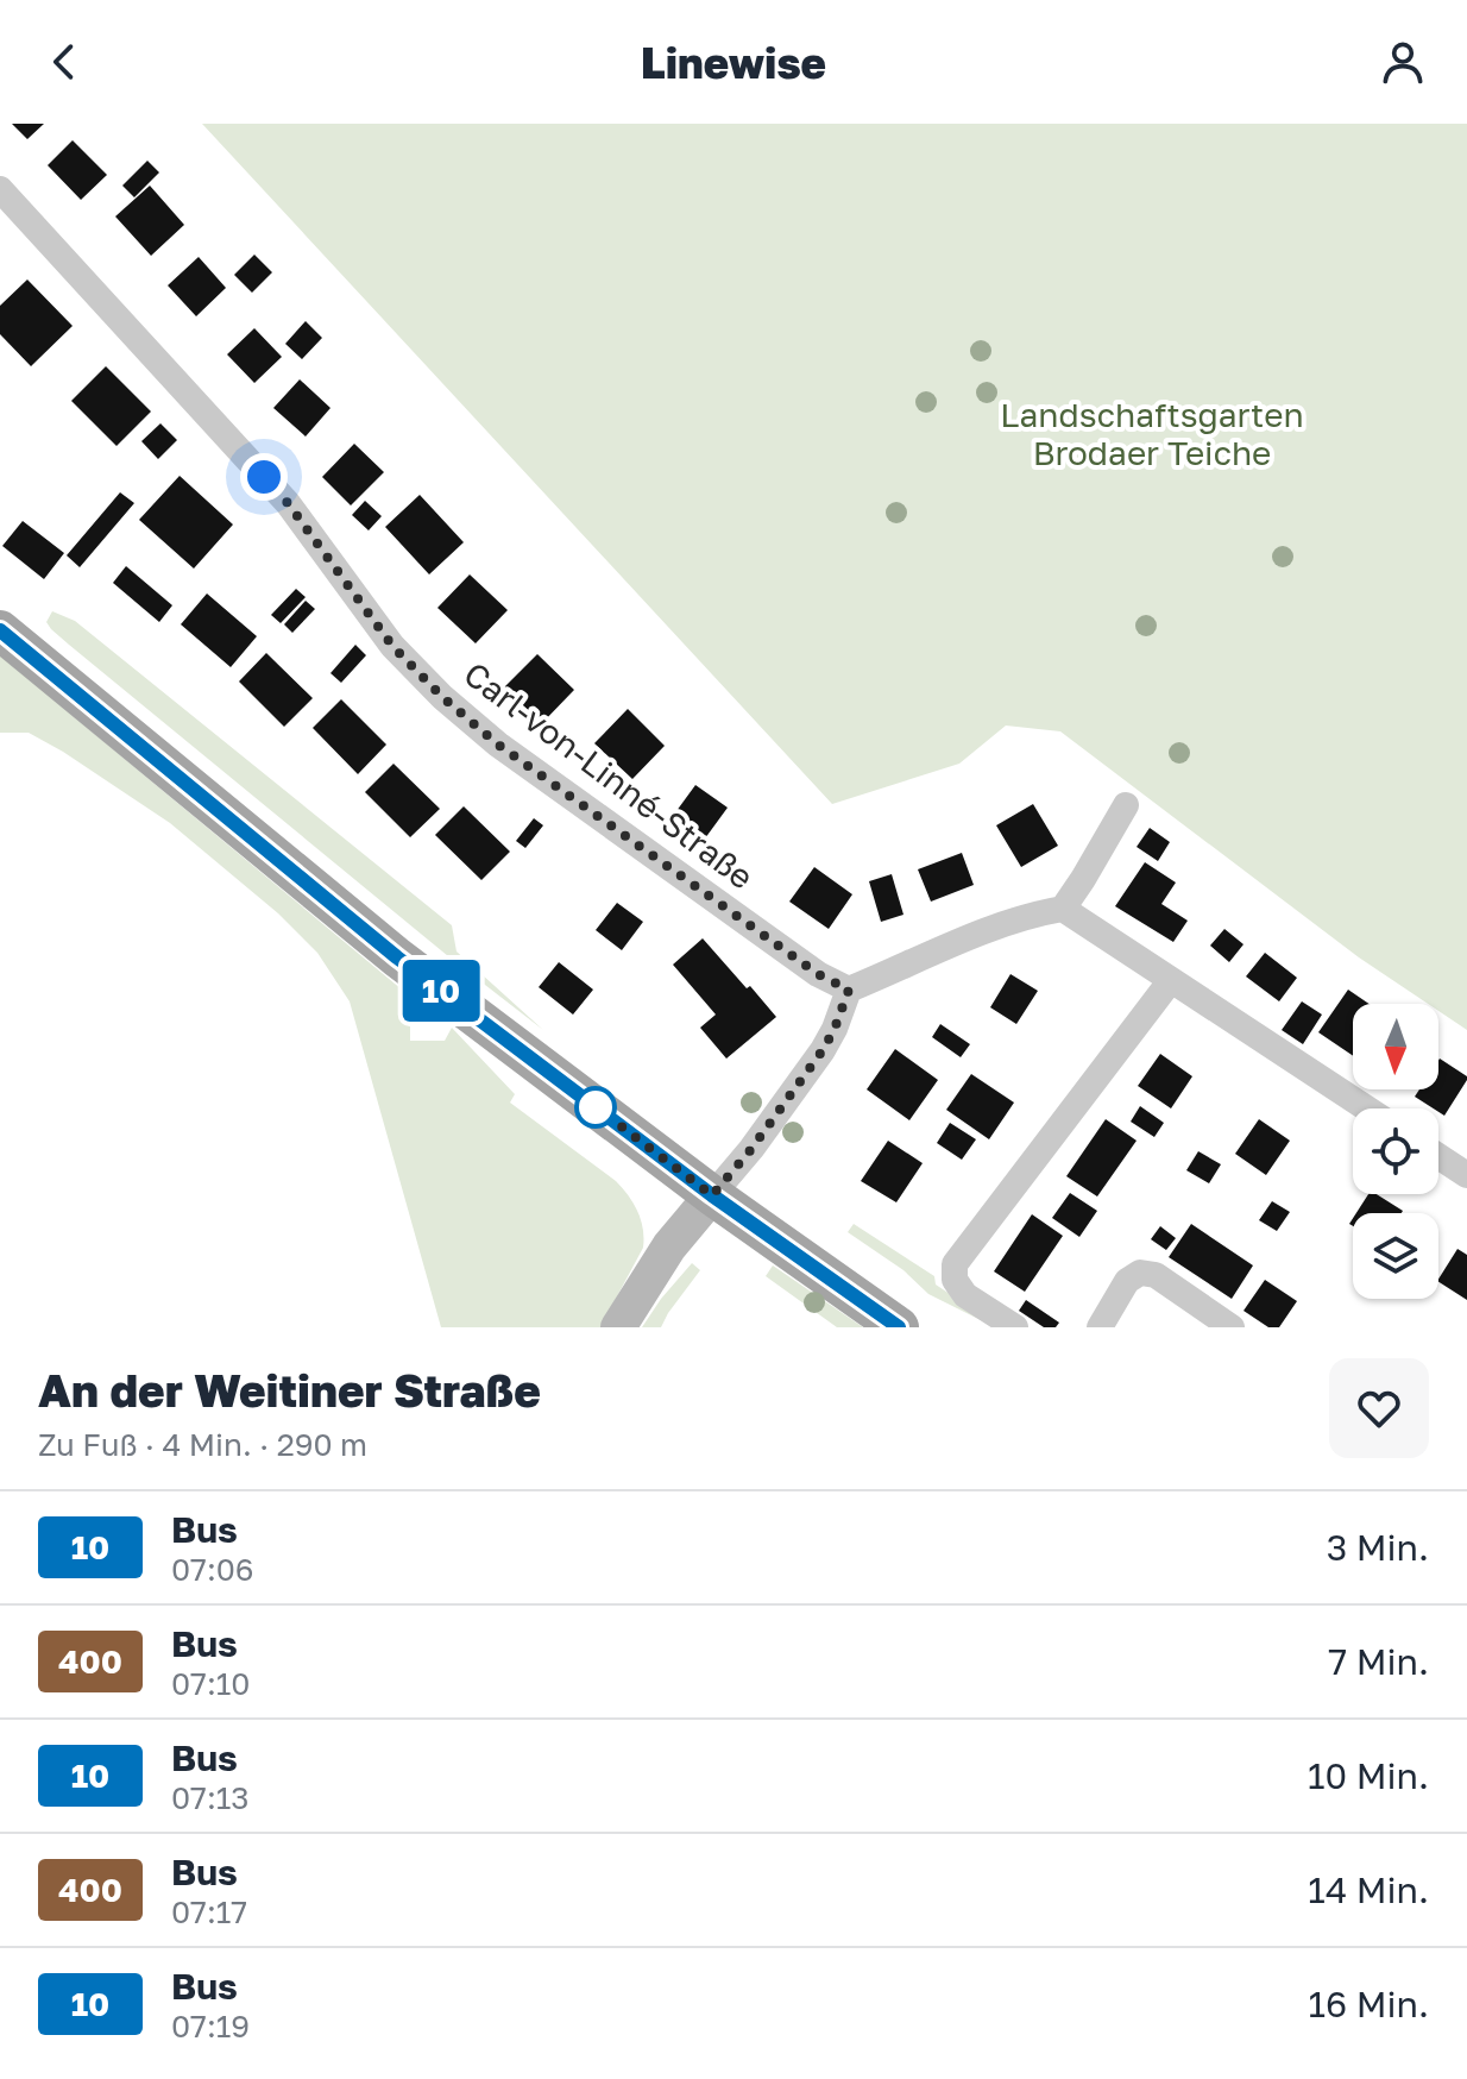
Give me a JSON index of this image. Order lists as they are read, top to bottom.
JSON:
{
  "streets": {
    "street": ["Carl-von-Linné-Straße"]
  },
  "parks": ["Landschaftsgarten Brodaer Teiche"],
  "lines": ["bus line 10"],
  "north": "bottom",
  "page": {
    "header": "Linewise",
    "on_map": "10",
    "heading": ["An der Weitiner Straße", "Zu Fuß · 4 Min. · 290 m"],
    "list": [
      {
        "mark": "10",
        "name": "Bus",
        "note": "07:06",
        "value": "3 Min."
      },
      {
        "mark": "400",
        "name": "Bus",
        "note": "07:10",
        "value": "7 Min."
      },
      {
        "mark": "10",
        "name": "Bus",
        "note": "07:13",
        "value": "10 Min."
      },
      {
        "mark": "400",
        "name": "Bus",
        "note": "07:17",
        "value": "14 Min."
      },
      {
        "mark": "10",
        "name": "Bus",
        "note": "07:19",
        "value": "16 Min."
      }
    ]
  }
}
